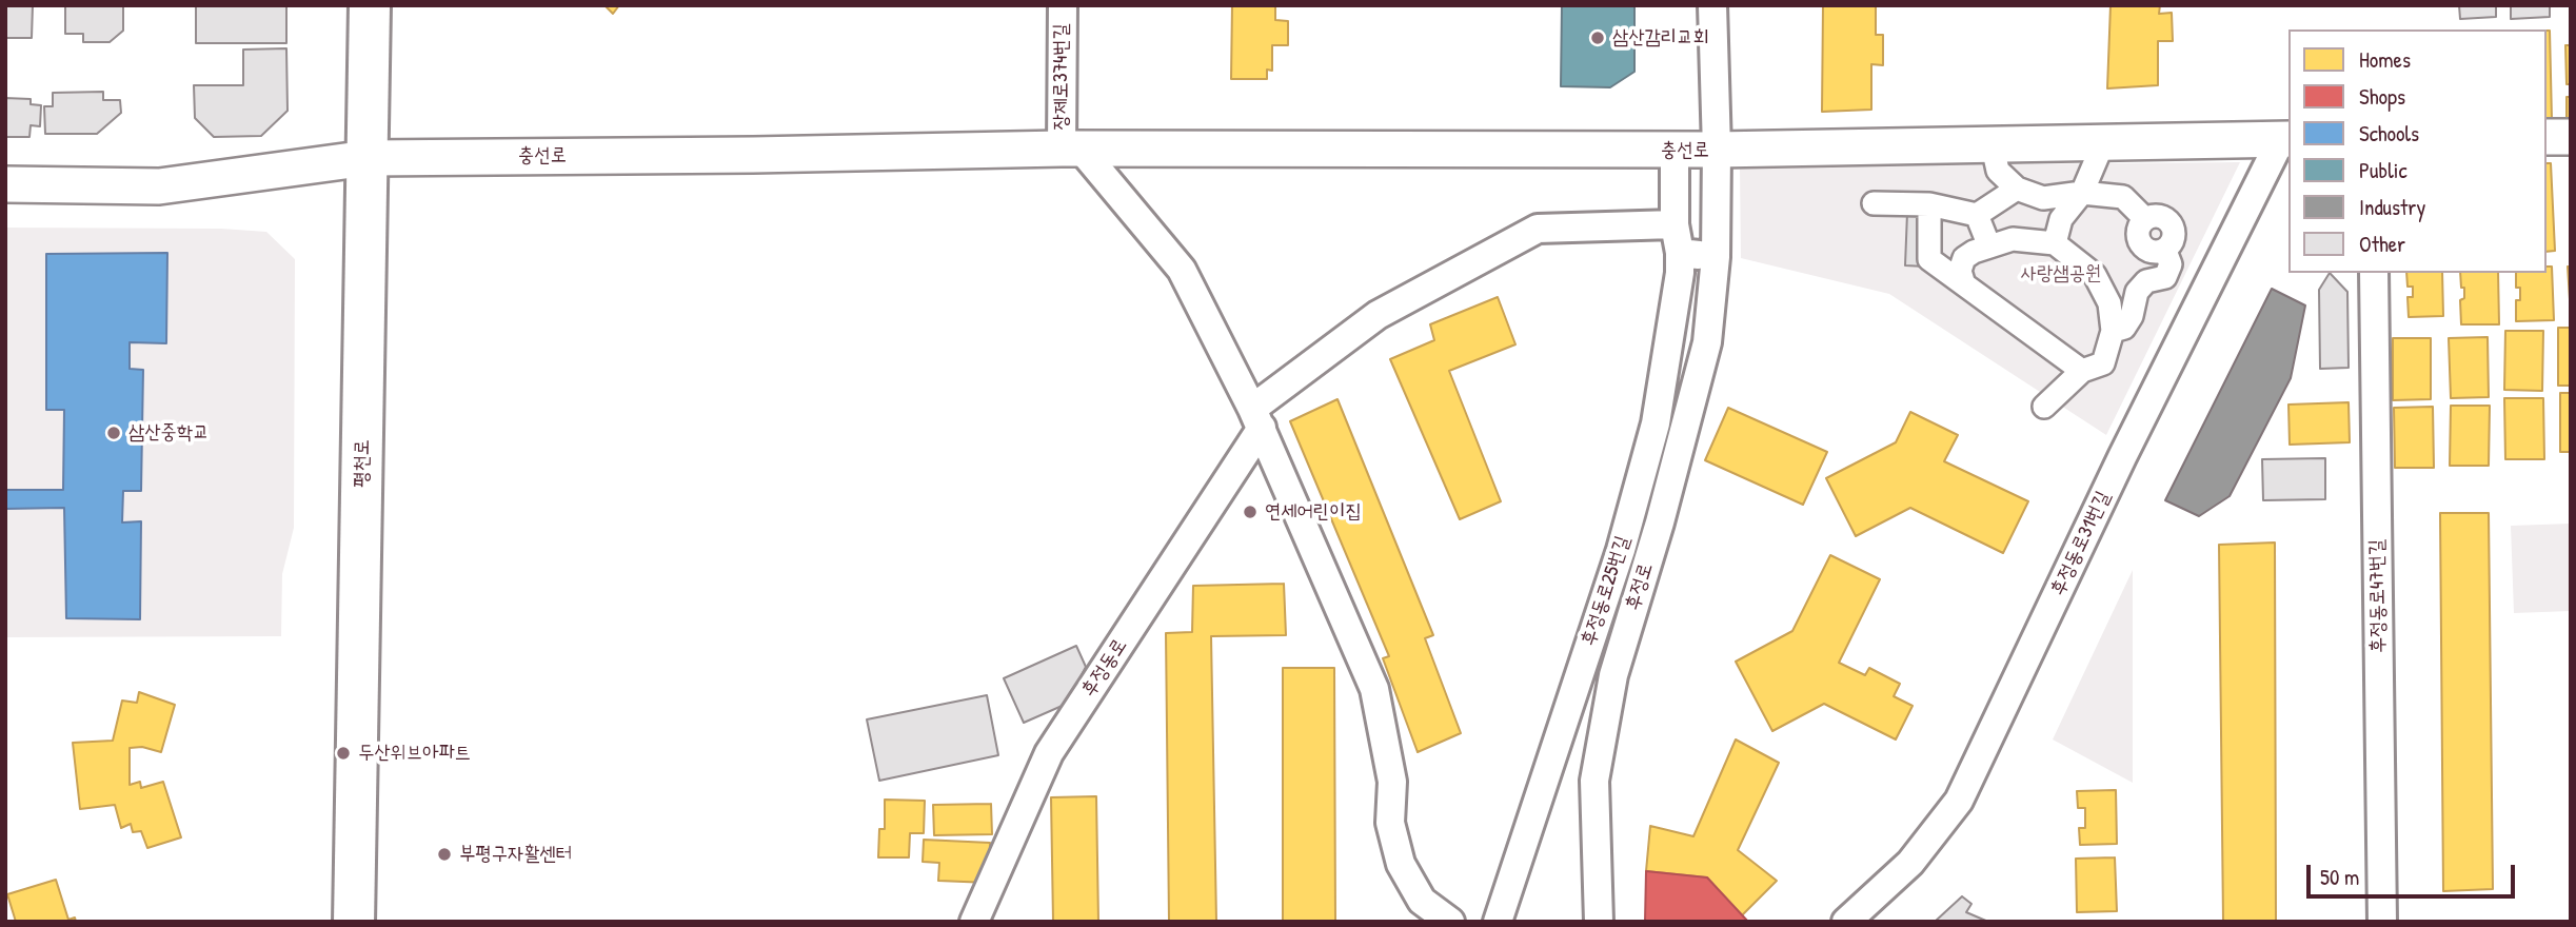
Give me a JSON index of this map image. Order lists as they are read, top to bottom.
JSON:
{
  "streets": {
    "main road": ["평천로"],
    "street": [
      "장제로374번길",
      "충선로",
      "후정동로31번길",
      "후정로",
      "후정동로25번길",
      "후정동로47번길",
      "후정동로"
    ]
  },
  "crossings": [
    ["장제로374번길", "충선로"],
    ["충선로", "평천로"],
    ["충선로", "후정동로31번길"],
    ["충선로", "후정로"]
  ],
  "parks": ["사랑샘공원"],
  "places": [
    "삼산감리교회",
    "삼산중학교",
    "연세어린이집",
    "두산위브아파트",
    "부평구자활센터"
  ],
  "legend": [
    "Homes",
    "Shops",
    "Schools",
    "Public",
    "Industry",
    "Other"
  ],
  "scale_bar": "50 m"
}
